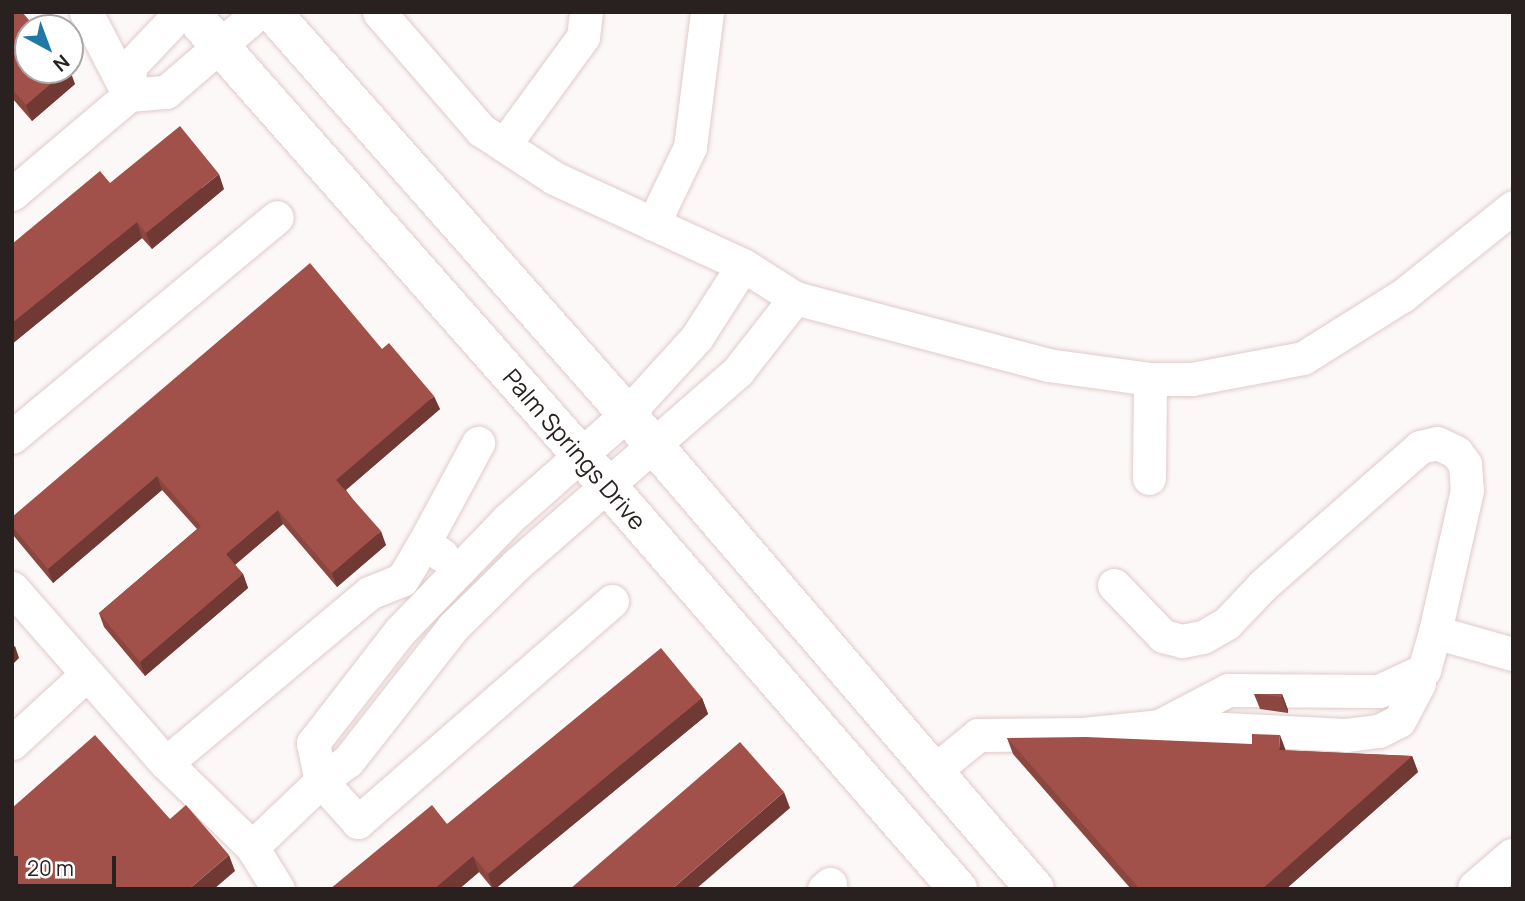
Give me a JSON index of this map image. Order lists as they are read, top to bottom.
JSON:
{
  "streets": {
    "main road": ["Palm Springs Drive"]
  },
  "scale_bar": "20 m",
  "north": "bottom right"
}
